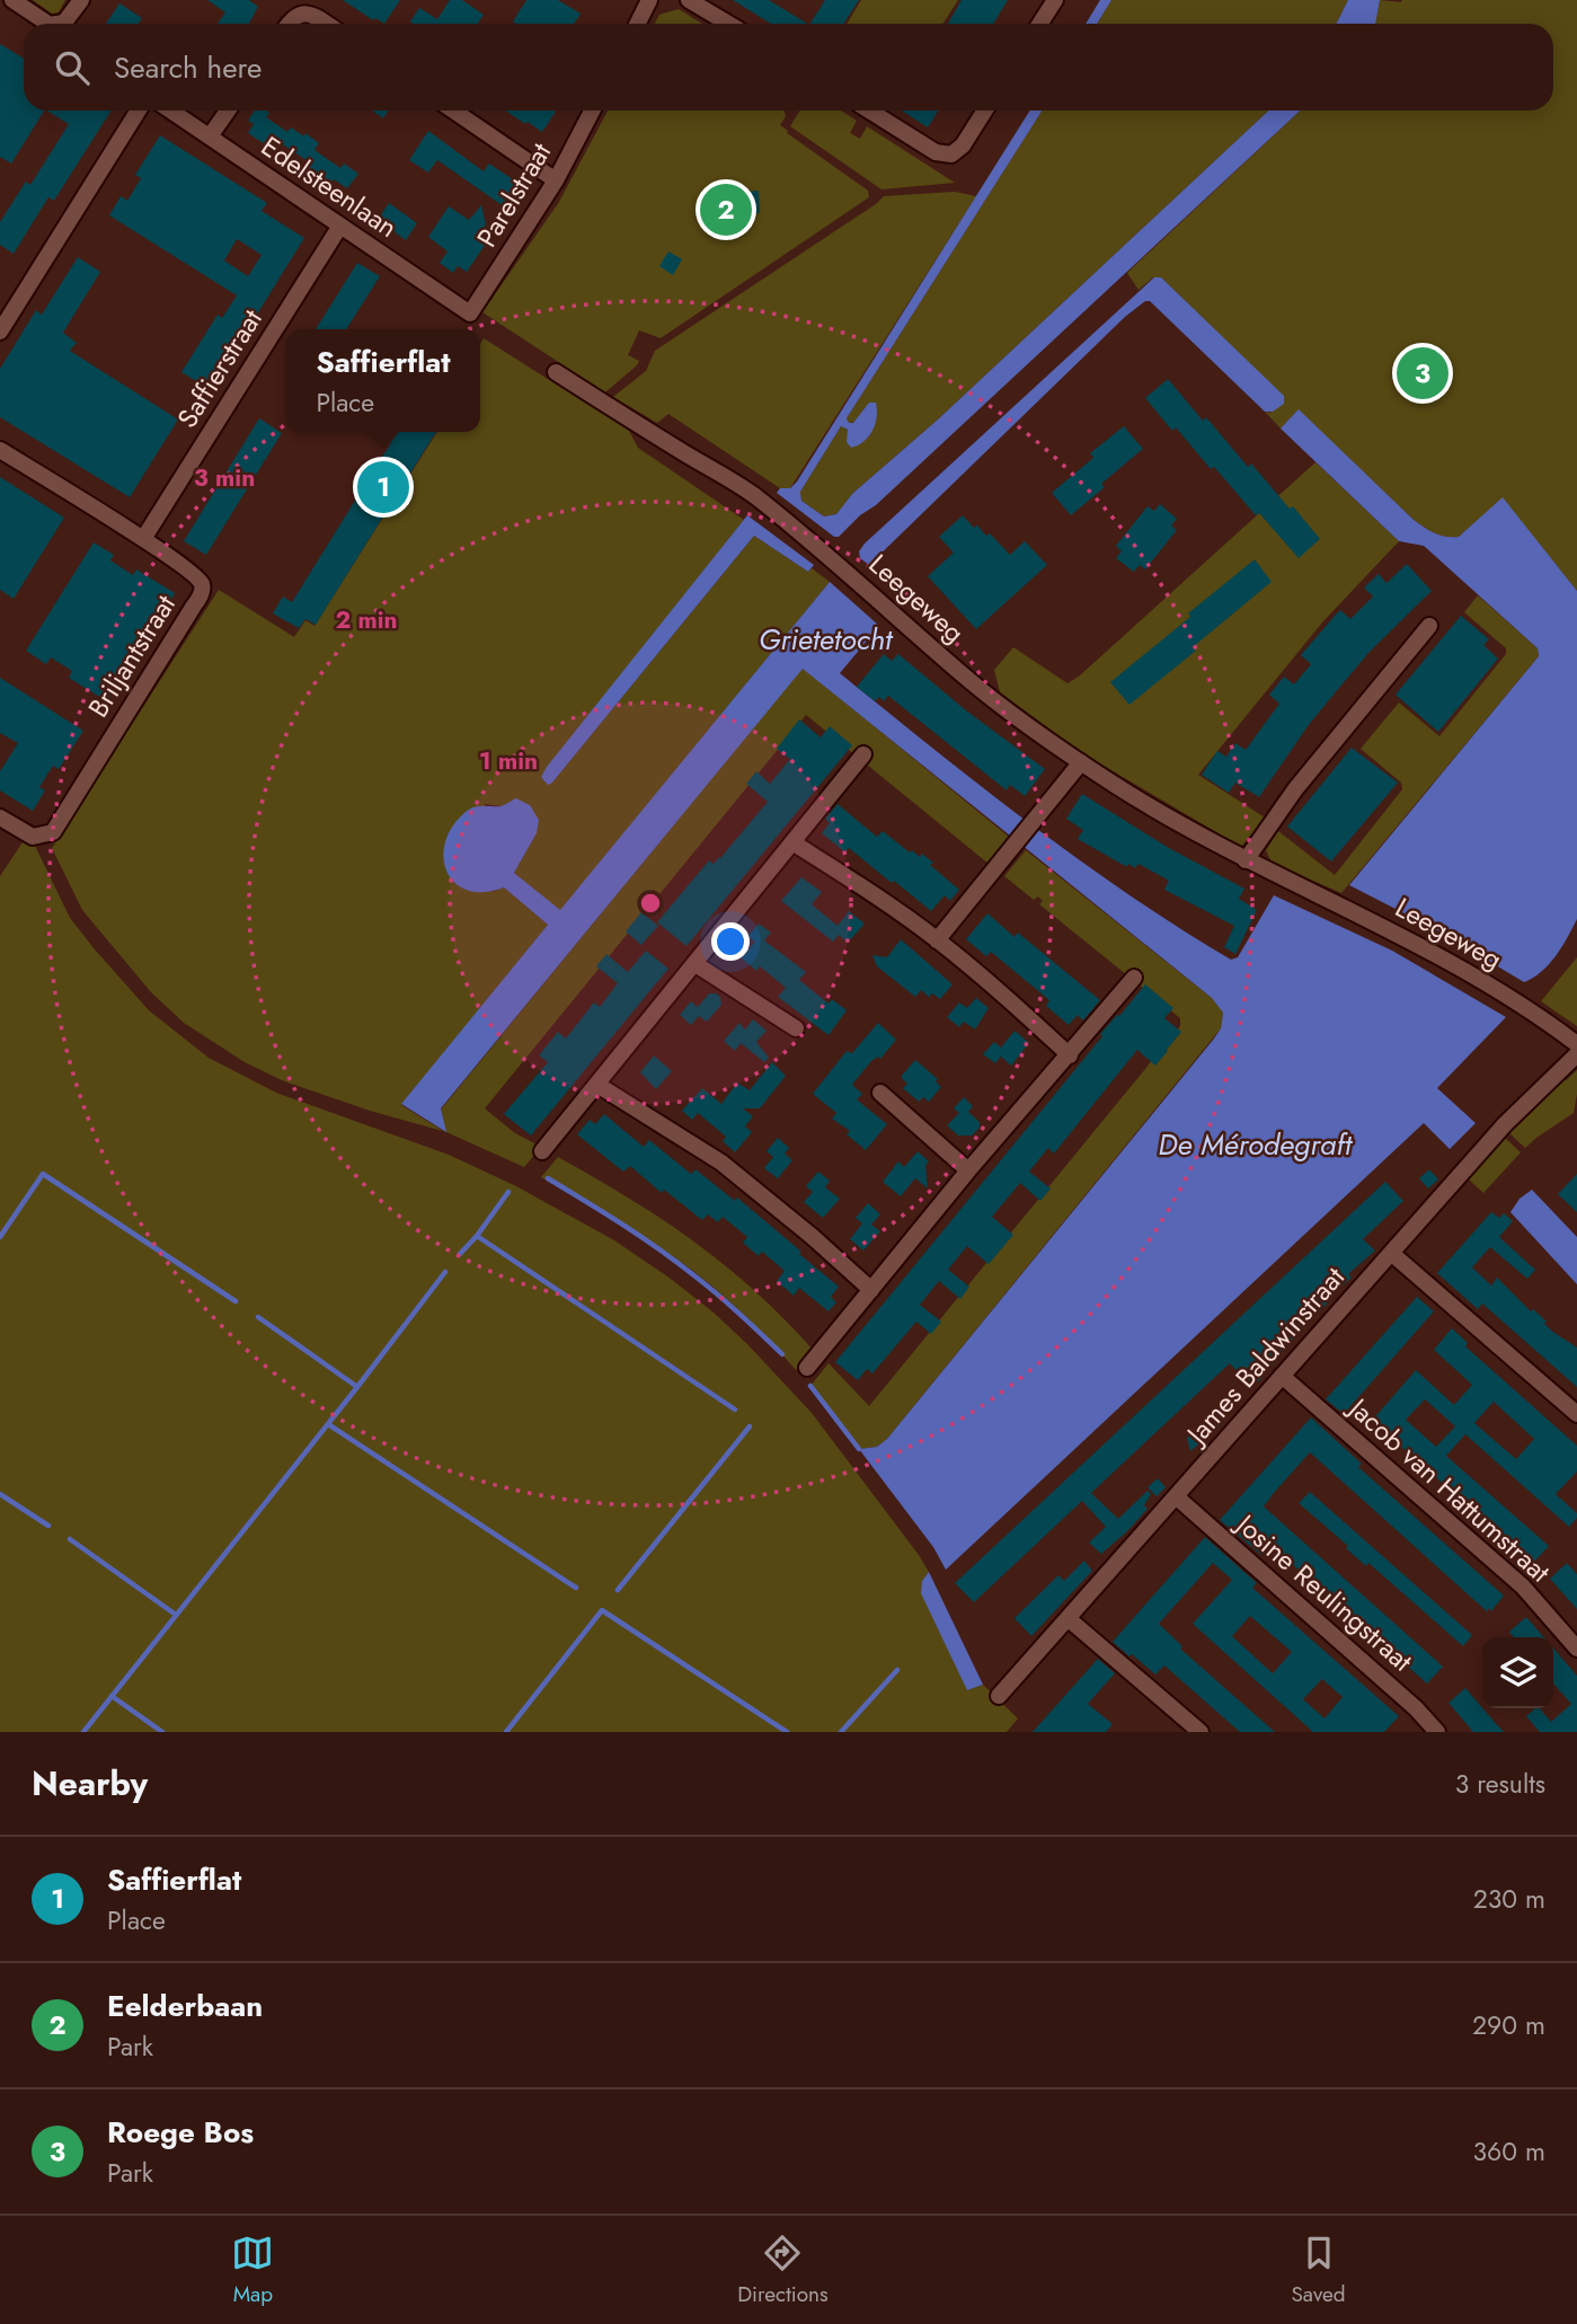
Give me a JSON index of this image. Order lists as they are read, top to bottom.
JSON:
{
  "streets": {
    "street": [
      "Edelsteenlaan",
      "Parelstraat",
      "Saffierstraat",
      "Leegeweg",
      "Briljantstraat",
      "James Baldwinstraat",
      "Jacob van Hattumstraat",
      "Josine Reulingstraat"
    ]
  },
  "crossings": [
    ["Edelsteenlaan", "Parelstraat"],
    ["Edelsteenlaan", "Saffierstraat"],
    ["Saffierstraat", "Briljantstraat"],
    ["James Baldwinstraat", "Jacob van Hattumstraat"],
    ["James Baldwinstraat", "Josine Reulingstraat"]
  ],
  "water": ["Grietetocht", "De Mérodegraft"],
  "page": {
    "search": "Search here",
    "pins": ["2", "3", "1"],
    "popup": ["Saffierflat", "Place"],
    "heading": ["Nearby", "3 results"],
    "list": [
      {
        "mark": "1",
        "name": "Saffierflat",
        "note": "Place",
        "value": "230 m"
      },
      {
        "mark": "2",
        "name": "Eelderbaan",
        "note": "Park",
        "value": "290 m"
      },
      {
        "mark": "3",
        "name": "Roege Bos",
        "note": "Park",
        "value": "360 m"
      }
    ],
    "nav": ["Map", "Directions", "Saved"]
  },
  "rings": ["3 min", "2 min", "1 min"]
}
